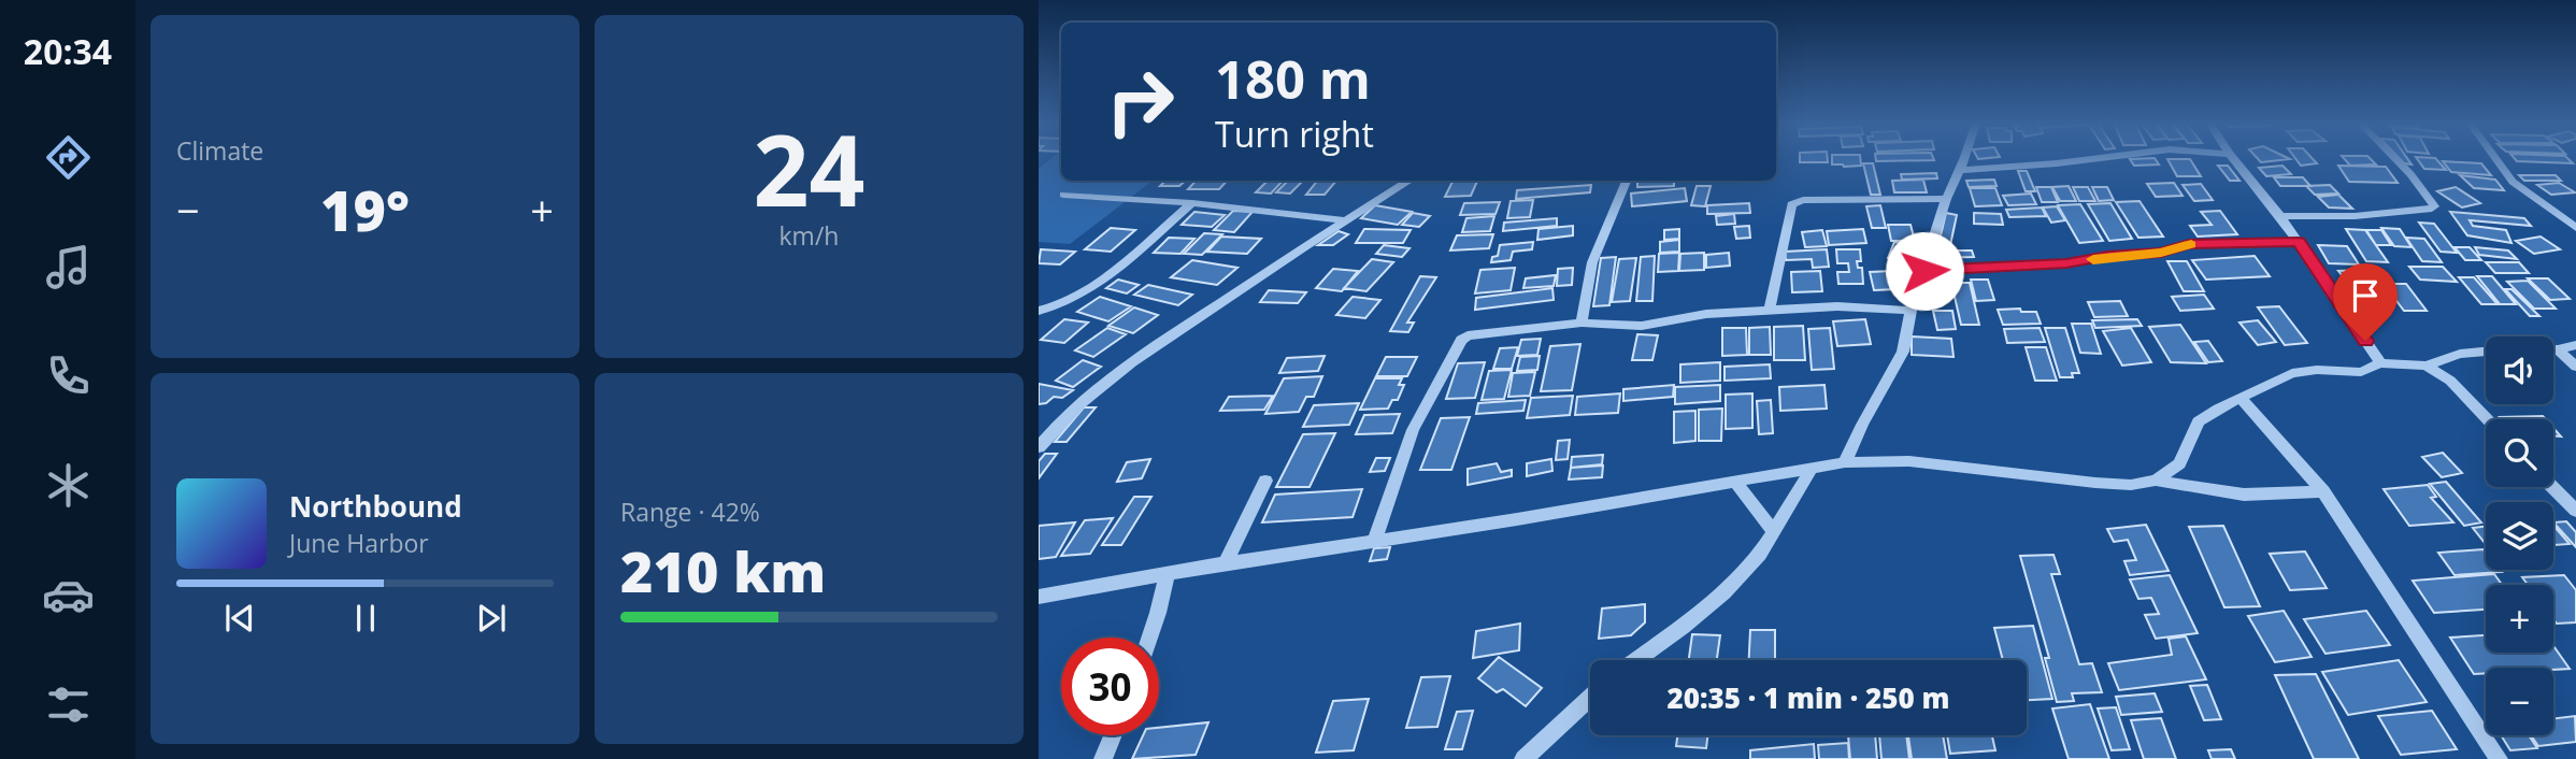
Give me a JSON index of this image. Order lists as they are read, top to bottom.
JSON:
{
  "page": {
    "tabs": "20:34",
    "tile": [
      "Climate",
      ["24", "km/h"],
      ["Range · 42%", "210 km"]
    ],
    "turn": ["180 m", "Turn right"],
    "heat": ["−", "19°", "+"],
    "map_buttons": ["+", "−"],
    "song": ["Northbound", "June Harbor"],
    "limit": "30",
    "trip": "20:35 · 1 min · 250 m"
  }
}
